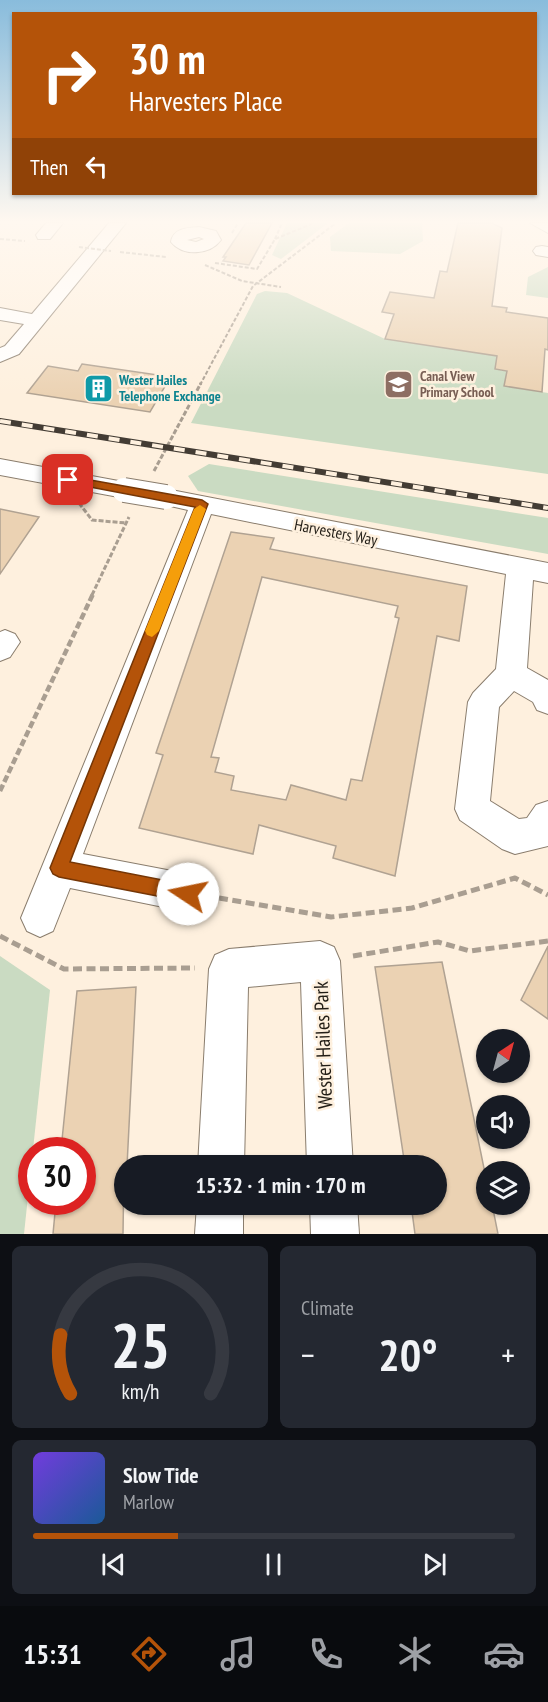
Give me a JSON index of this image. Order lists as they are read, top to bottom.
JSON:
{
  "streets": {
    "street": ["Harvesters Way", "Wester Hailes Park"]
  },
  "places": {
    "school or university": ["Canal View Primary School"],
    "building": ["Wester Hailes Telephone Exchange"]
  },
  "north": "top right",
  "page": {
    "turn": ["30 m", "Harvesters Place"],
    "then": "Then",
    "limit": "30",
    "trip": "15:32 · 1 min · 170 m",
    "tile": "Climate",
    "heat": ["−", "20°", "+"],
    "song": ["Slow Tide", "Marlow"],
    "tabs": "15:31",
    "gauge": ["25", "km/h"]
  }
}
